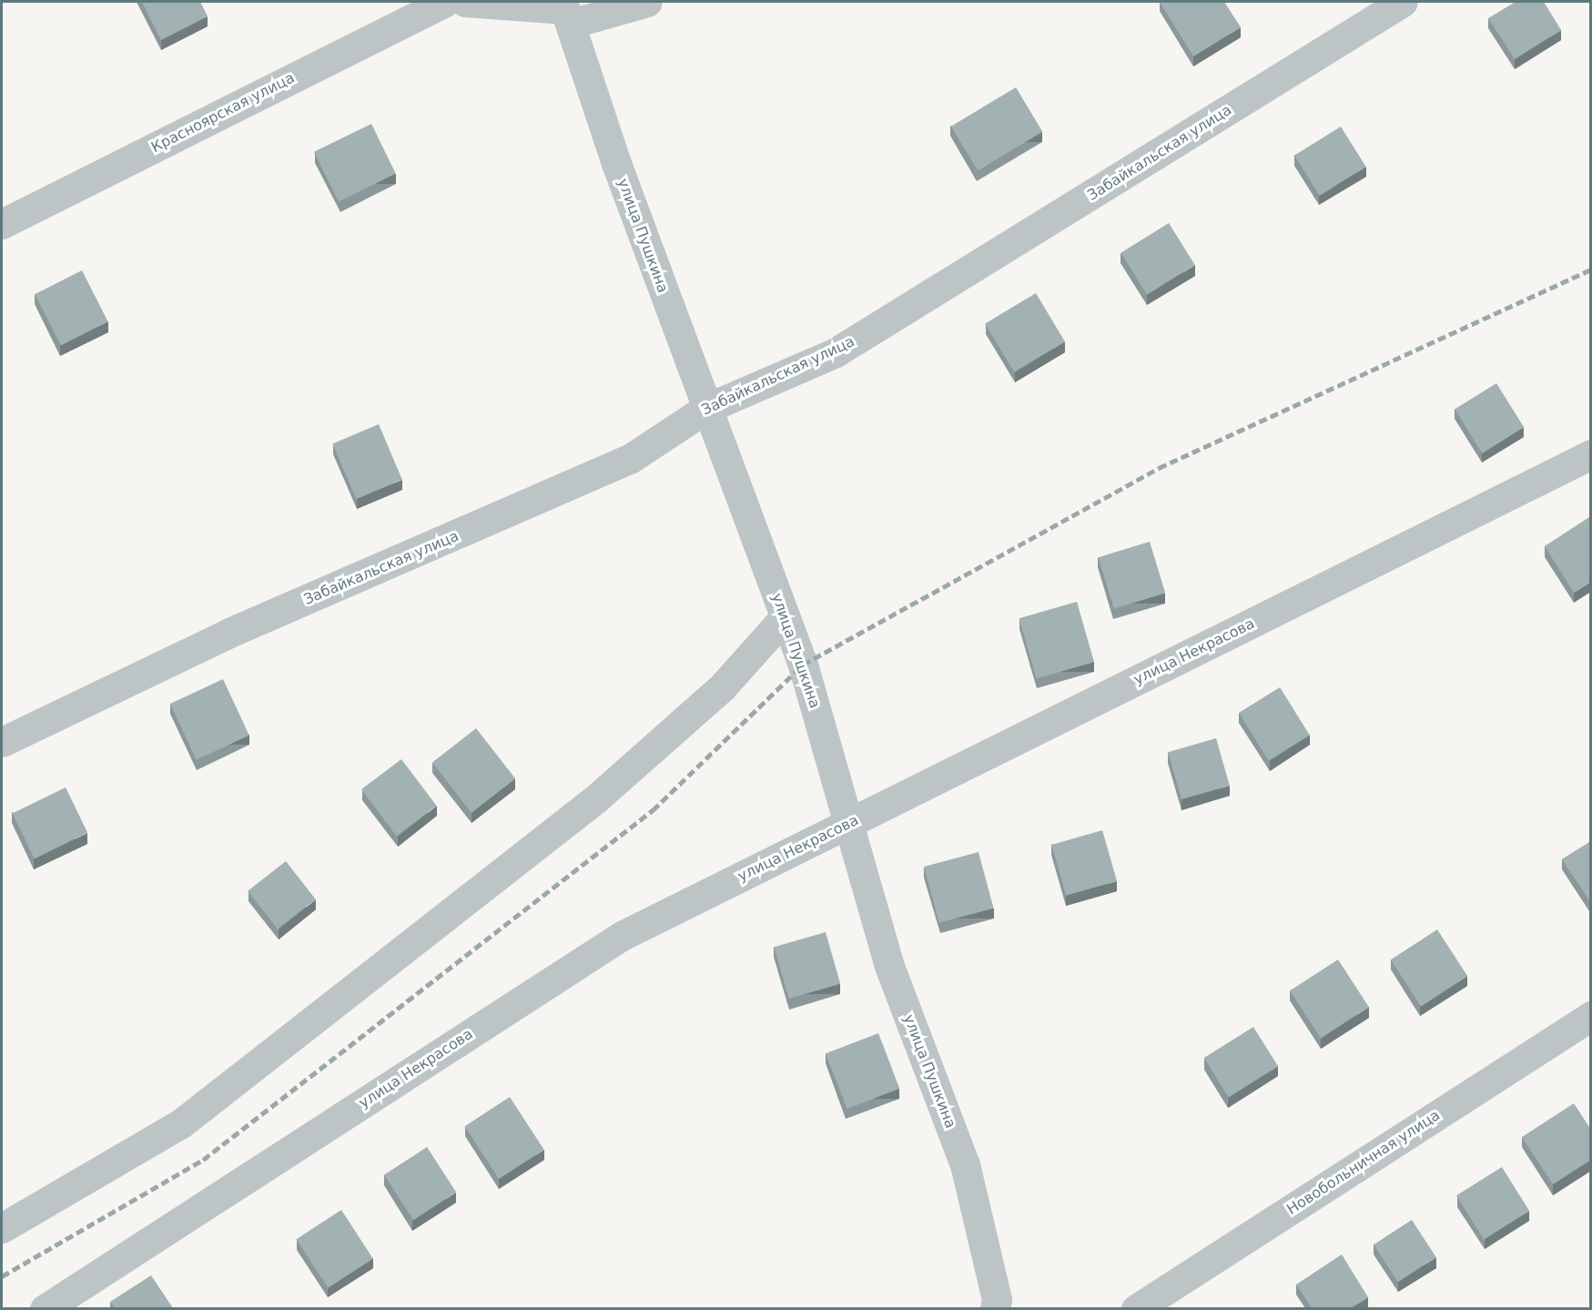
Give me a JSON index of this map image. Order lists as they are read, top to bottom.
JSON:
{
  "streets": {
    "street": [
      "Красноярская улица",
      "Забайкальская улица",
      "улица Пушкина",
      "улица Некрасова",
      "Новобольничная улица"
    ]
  },
  "crossings": [
    ["Забайкальская улица", "улица Пушкина"],
    ["улица Пушкина", "улица Некрасова"]
  ]
}
